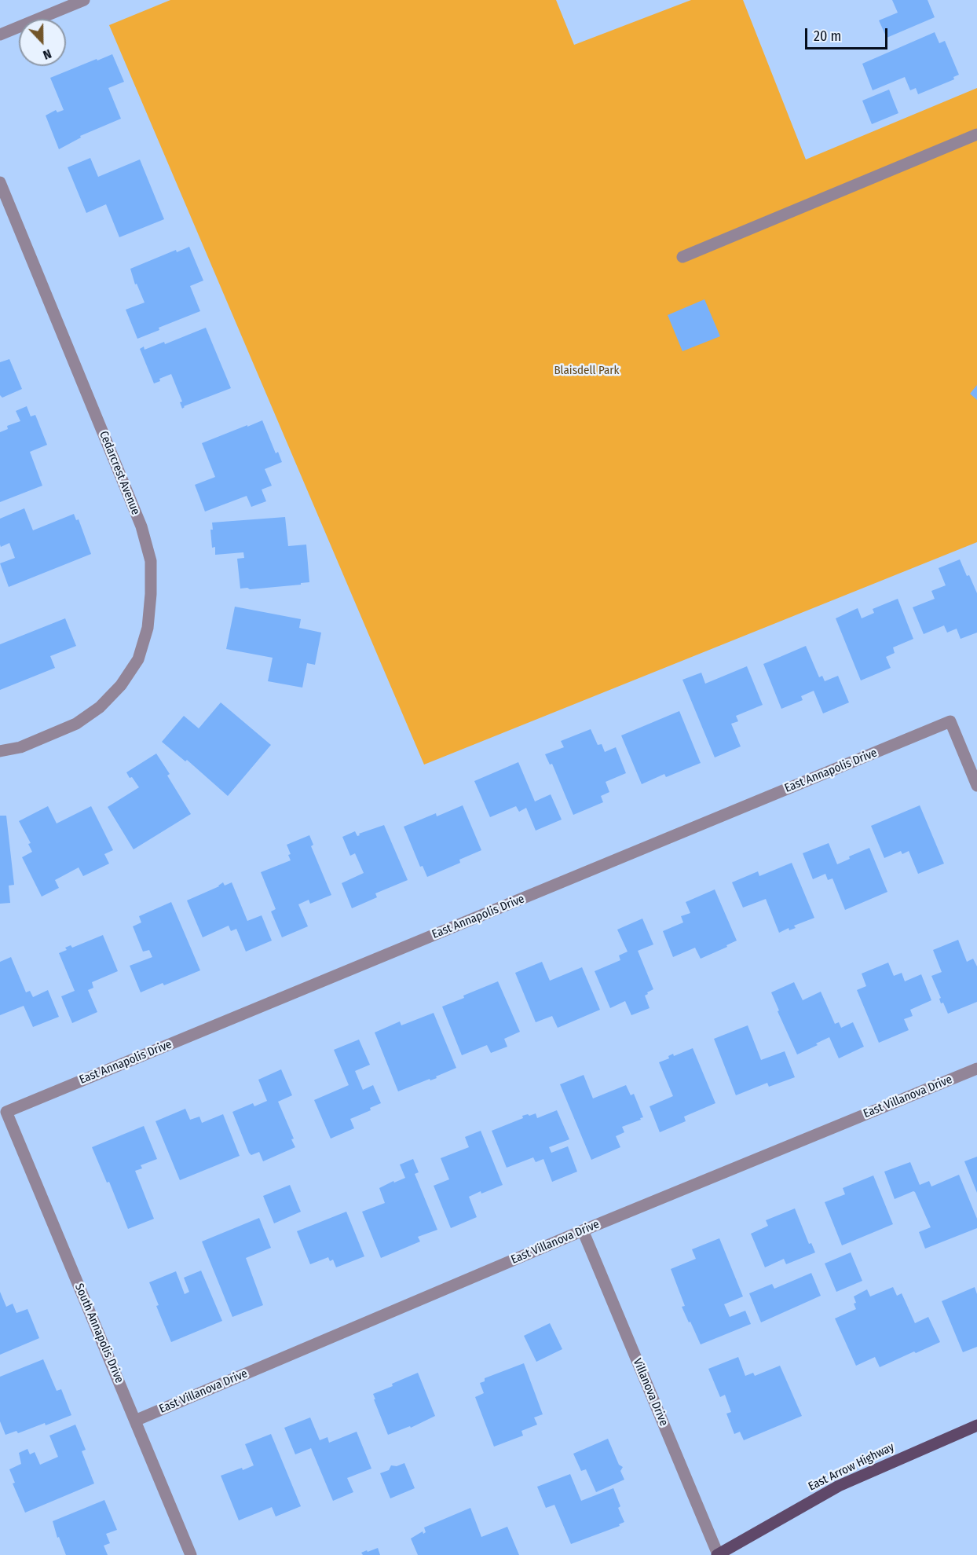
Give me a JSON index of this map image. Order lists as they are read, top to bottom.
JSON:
{
  "streets": {
    "main road": ["East Arrow Highway"],
    "street": [
      "Cedarcrest Avenue",
      "East Annapolis Drive",
      "East Villanova Drive",
      "South Annapolis Drive",
      "Villanova Drive"
    ]
  },
  "crossings": [
    ["East Annapolis Drive", "South Annapolis Drive"],
    ["East Villanova Drive", "South Annapolis Drive"],
    ["East Villanova Drive", "Villanova Drive"],
    ["Villanova Drive", "East Arrow Highway"]
  ],
  "parks": ["Blaisdell Park"],
  "scale_bar": "20 m",
  "north": "bottom"
}
